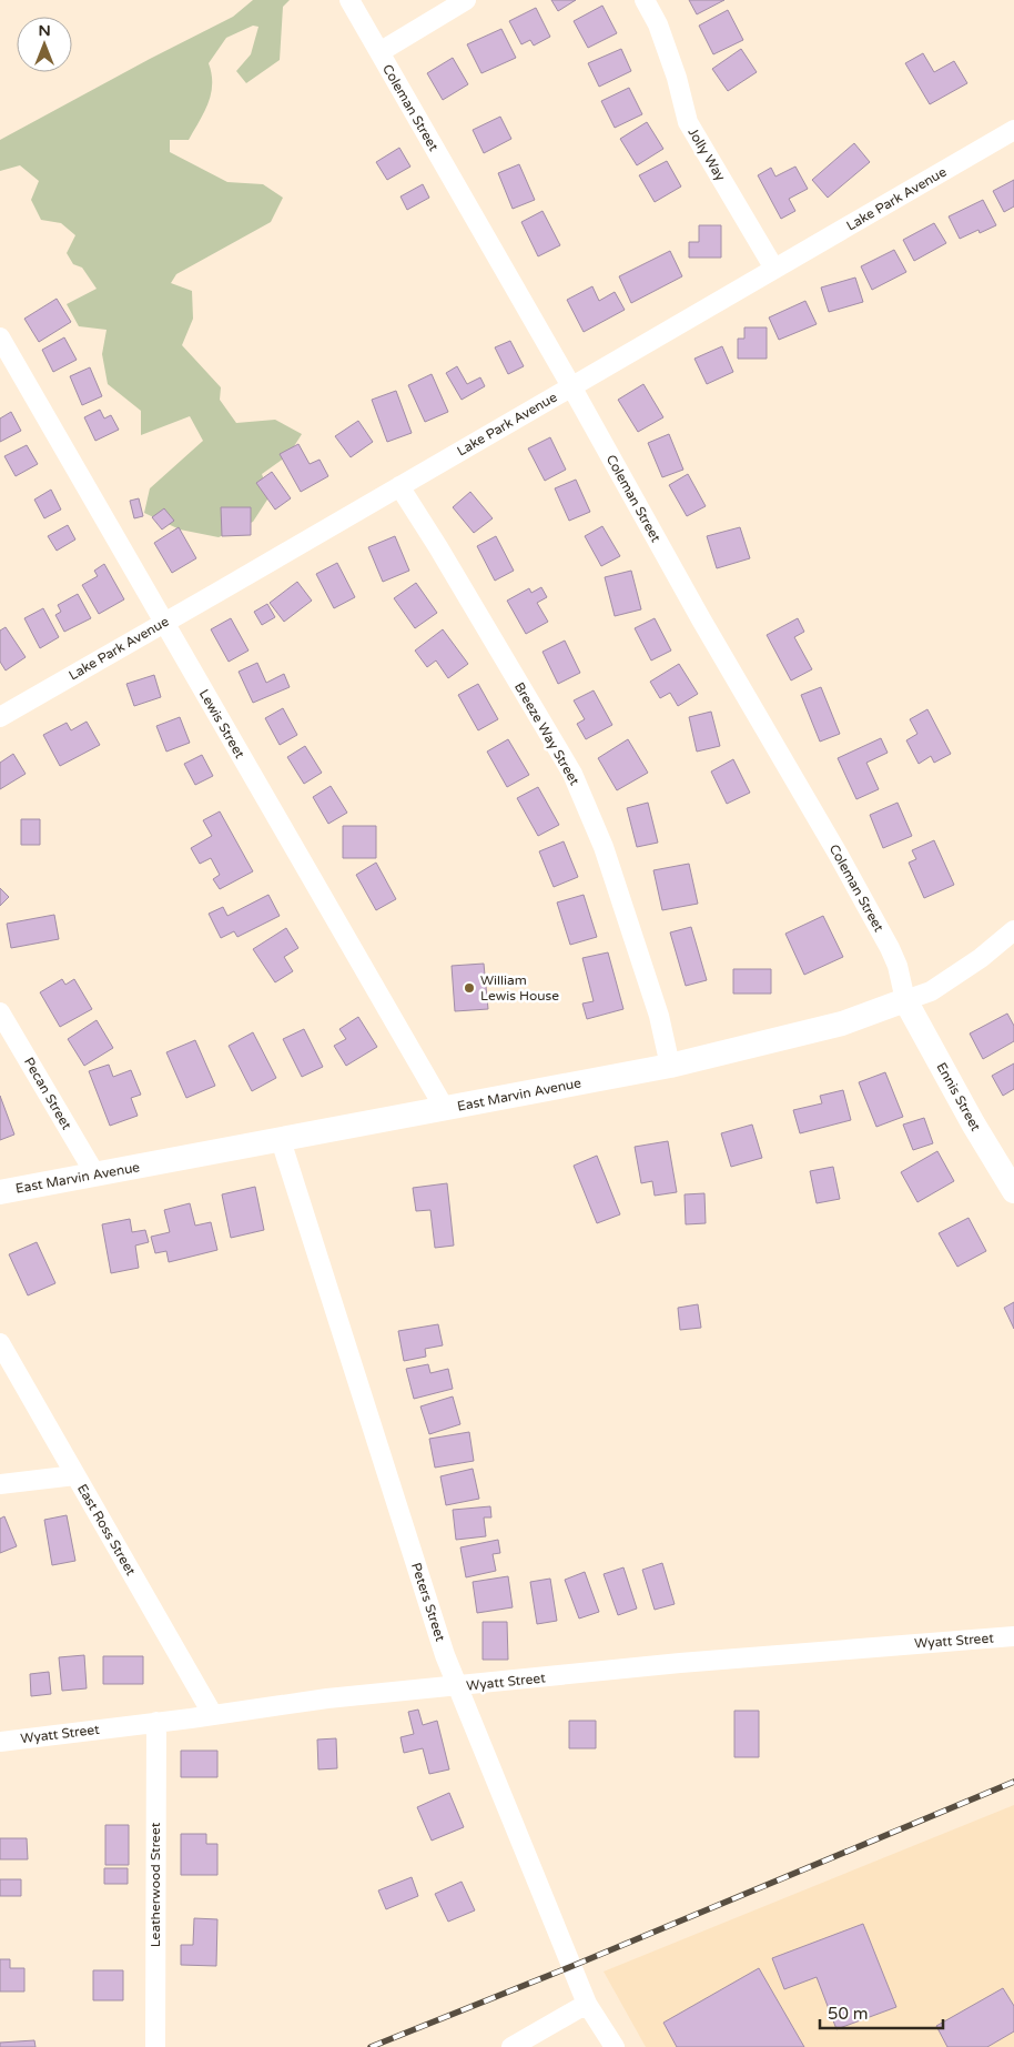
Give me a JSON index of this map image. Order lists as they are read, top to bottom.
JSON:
{
  "streets": {
    "main road": ["East Marvin Avenue", "Ennis Street"],
    "street": [
      "Coleman Street",
      "Jolly Way",
      "Lake Park Avenue",
      "Lewis Street",
      "Breeze Way Street",
      "Pecan Street",
      "East Ross Street",
      "Peters Street",
      "Wyatt Street",
      "Leatherwood Street"
    ]
  },
  "crossings": [
    ["Coleman Street", "Lake Park Avenue"],
    ["Coleman Street", "East Marvin Avenue"],
    ["Coleman Street", "Ennis Street"],
    ["Jolly Way", "Lake Park Avenue"],
    ["Lake Park Avenue", "Lewis Street"],
    ["Lake Park Avenue", "Breeze Way Street"],
    ["Lewis Street", "East Marvin Avenue"],
    ["Breeze Way Street", "East Marvin Avenue"],
    ["Pecan Street", "East Marvin Avenue"],
    ["East Marvin Avenue", "Ennis Street"],
    ["East Marvin Avenue", "Peters Street"],
    ["East Ross Street", "Wyatt Street"],
    ["Peters Street", "Wyatt Street"],
    ["Wyatt Street", "Leatherwood Street"]
  ],
  "places": ["William Lewis House"],
  "scale_bar": "50 m",
  "north": "top"
}
